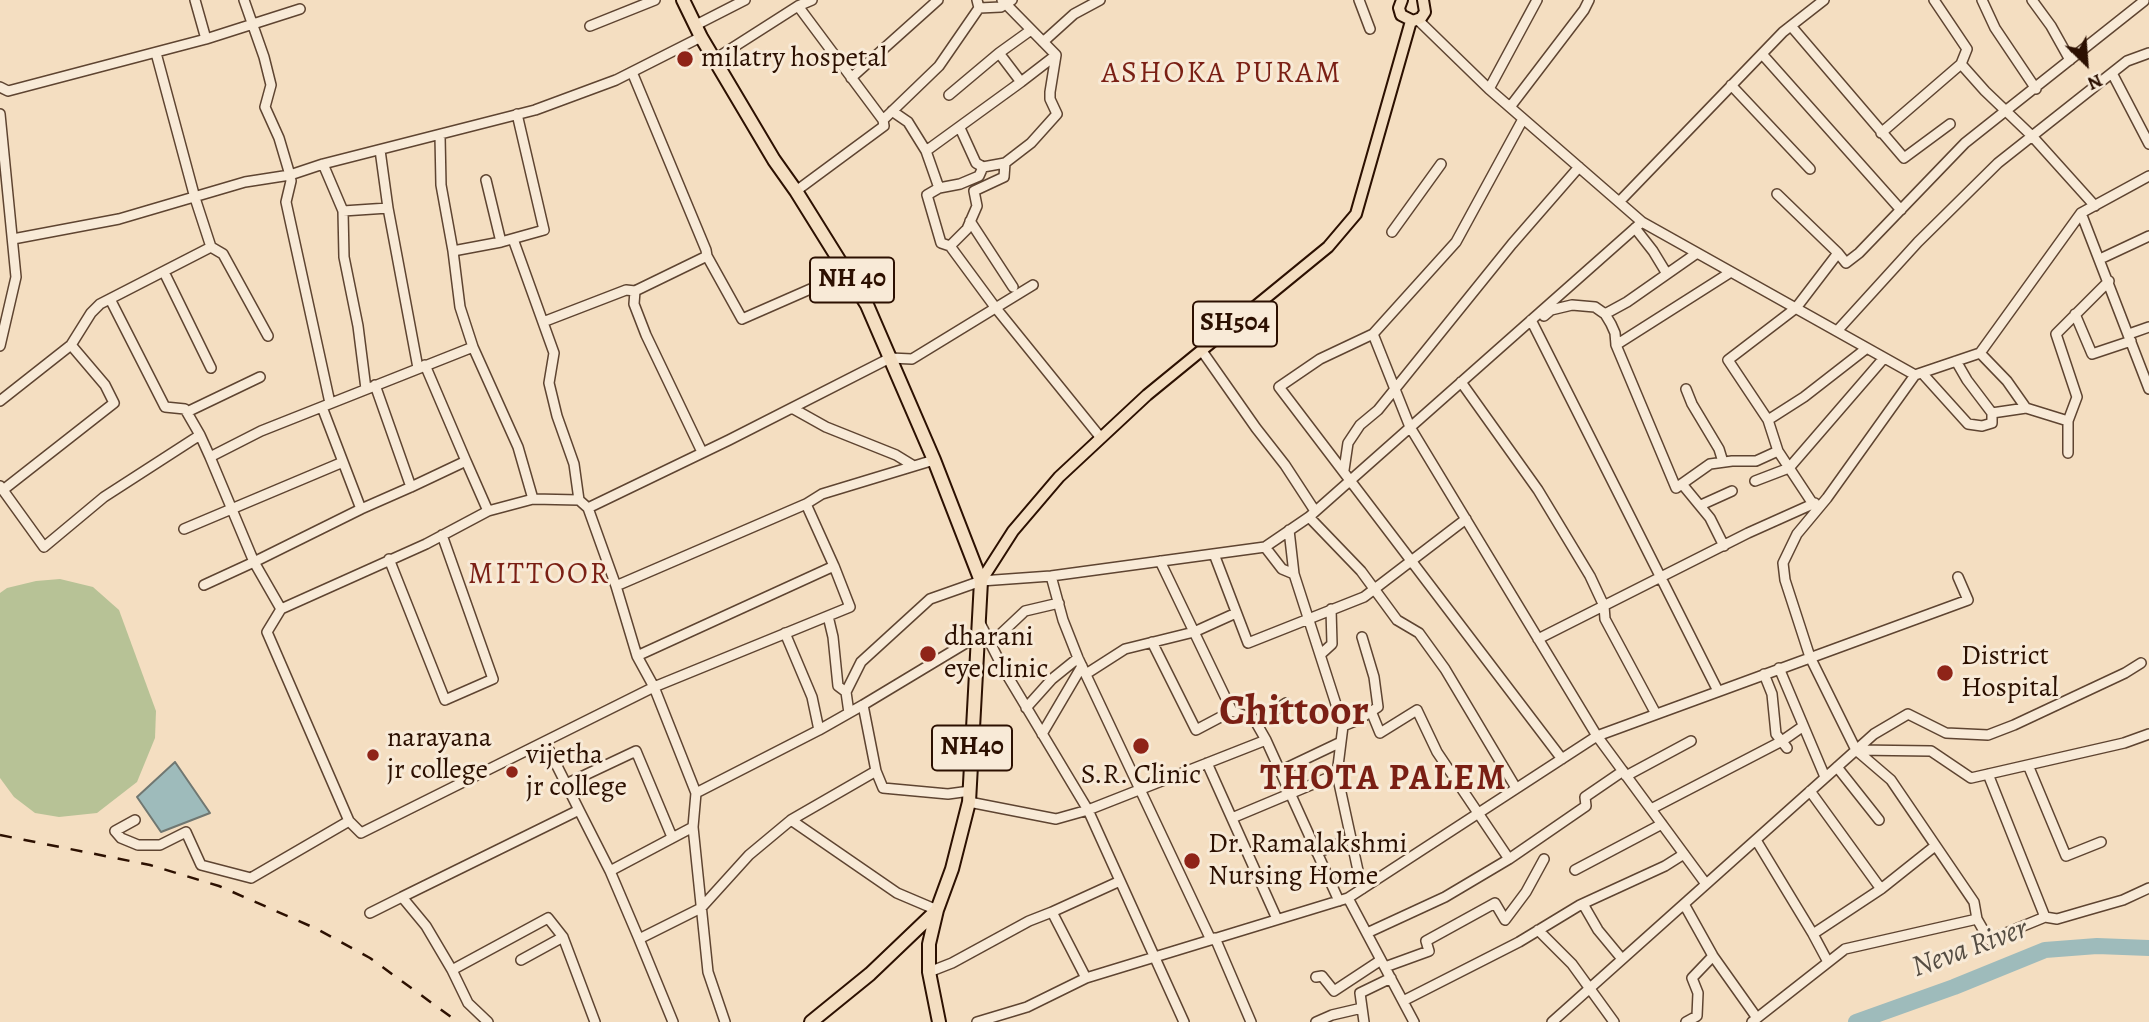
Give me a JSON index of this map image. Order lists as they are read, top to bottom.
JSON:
{
  "streets": {
    "highway": ["NH 40", "NH40"],
    "main road": ["SH504"]
  },
  "crossings": [
    ["NH 40", "SH504"],
    ["NH 40", "NH40"],
    ["SH504", "NH40"]
  ],
  "districts": [
    "ASHOKA PURAM",
    "MITTOOR",
    "Chittoor",
    "THOTA PALEM"
  ],
  "water": ["Neva River"],
  "places": [
    "milatry hospetal",
    "dharani eye clinic",
    "District Hospital",
    "S.R. Clinic",
    "narayana jr college",
    "vijetha jr college",
    "Dr. Ramalakshmi Nursing Home"
  ],
  "north": "bottom right"
}
